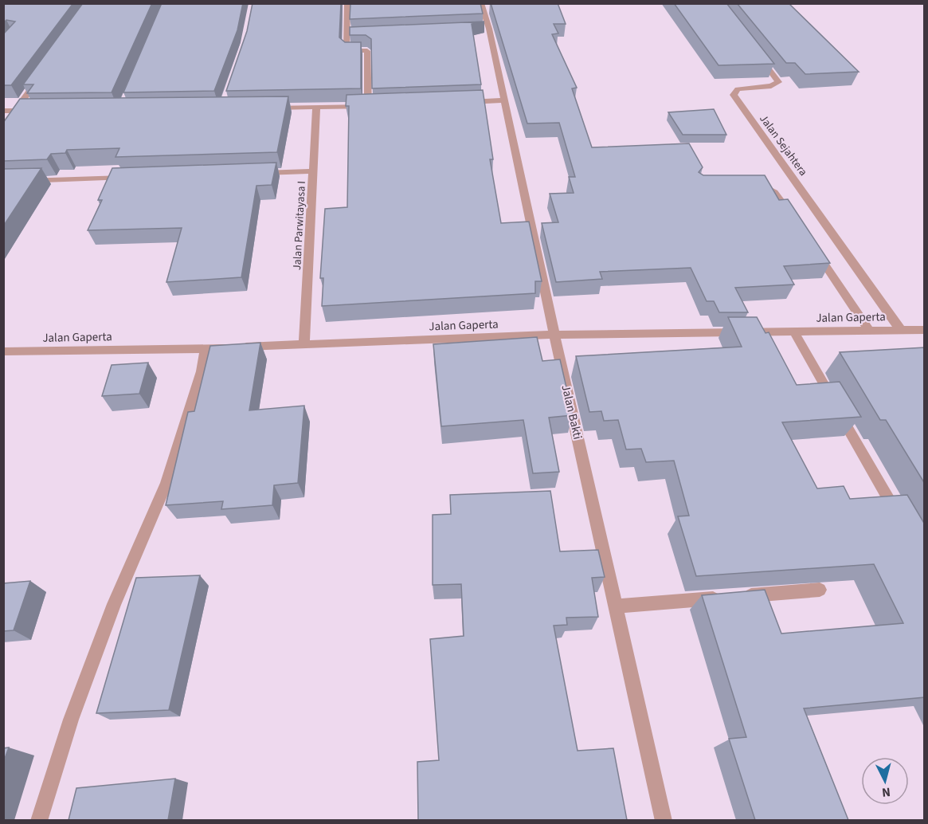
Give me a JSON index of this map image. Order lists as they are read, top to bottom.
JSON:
{
  "streets": {
    "street": [
      "Jalan Sejahtera",
      "Jalan Parwitayasa I",
      "Jalan Gaperta",
      "Jalan Bakti"
    ]
  },
  "crossings": [
    ["Jalan Sejahtera", "Jalan Gaperta"],
    ["Jalan Parwitayasa I", "Jalan Gaperta"],
    ["Jalan Gaperta", "Jalan Bakti"]
  ],
  "north": "bottom"
}
